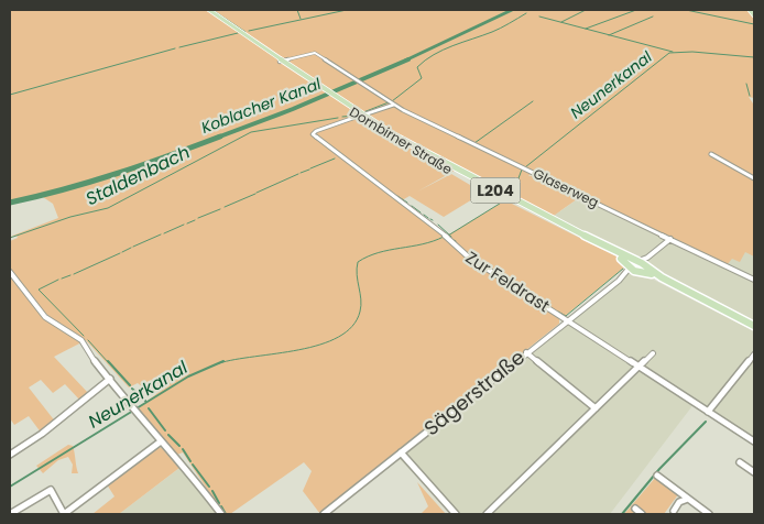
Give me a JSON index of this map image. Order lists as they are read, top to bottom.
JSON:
{
  "streets": {
    "main road": ["Dornbirner Straße", "L204"],
    "street": ["Glaserweg", "Zur Feldrast", "Sägerstraße"]
  },
  "crossings": [
    ["Dornbirner Straße", "Glaserweg"],
    ["Dornbirner Straße", "Sägerstraße"],
    ["Zur Feldrast", "Sägerstraße"]
  ],
  "water": ["Neunerkanal", "Koblacher Kanal", "Staldenbach"]
}
